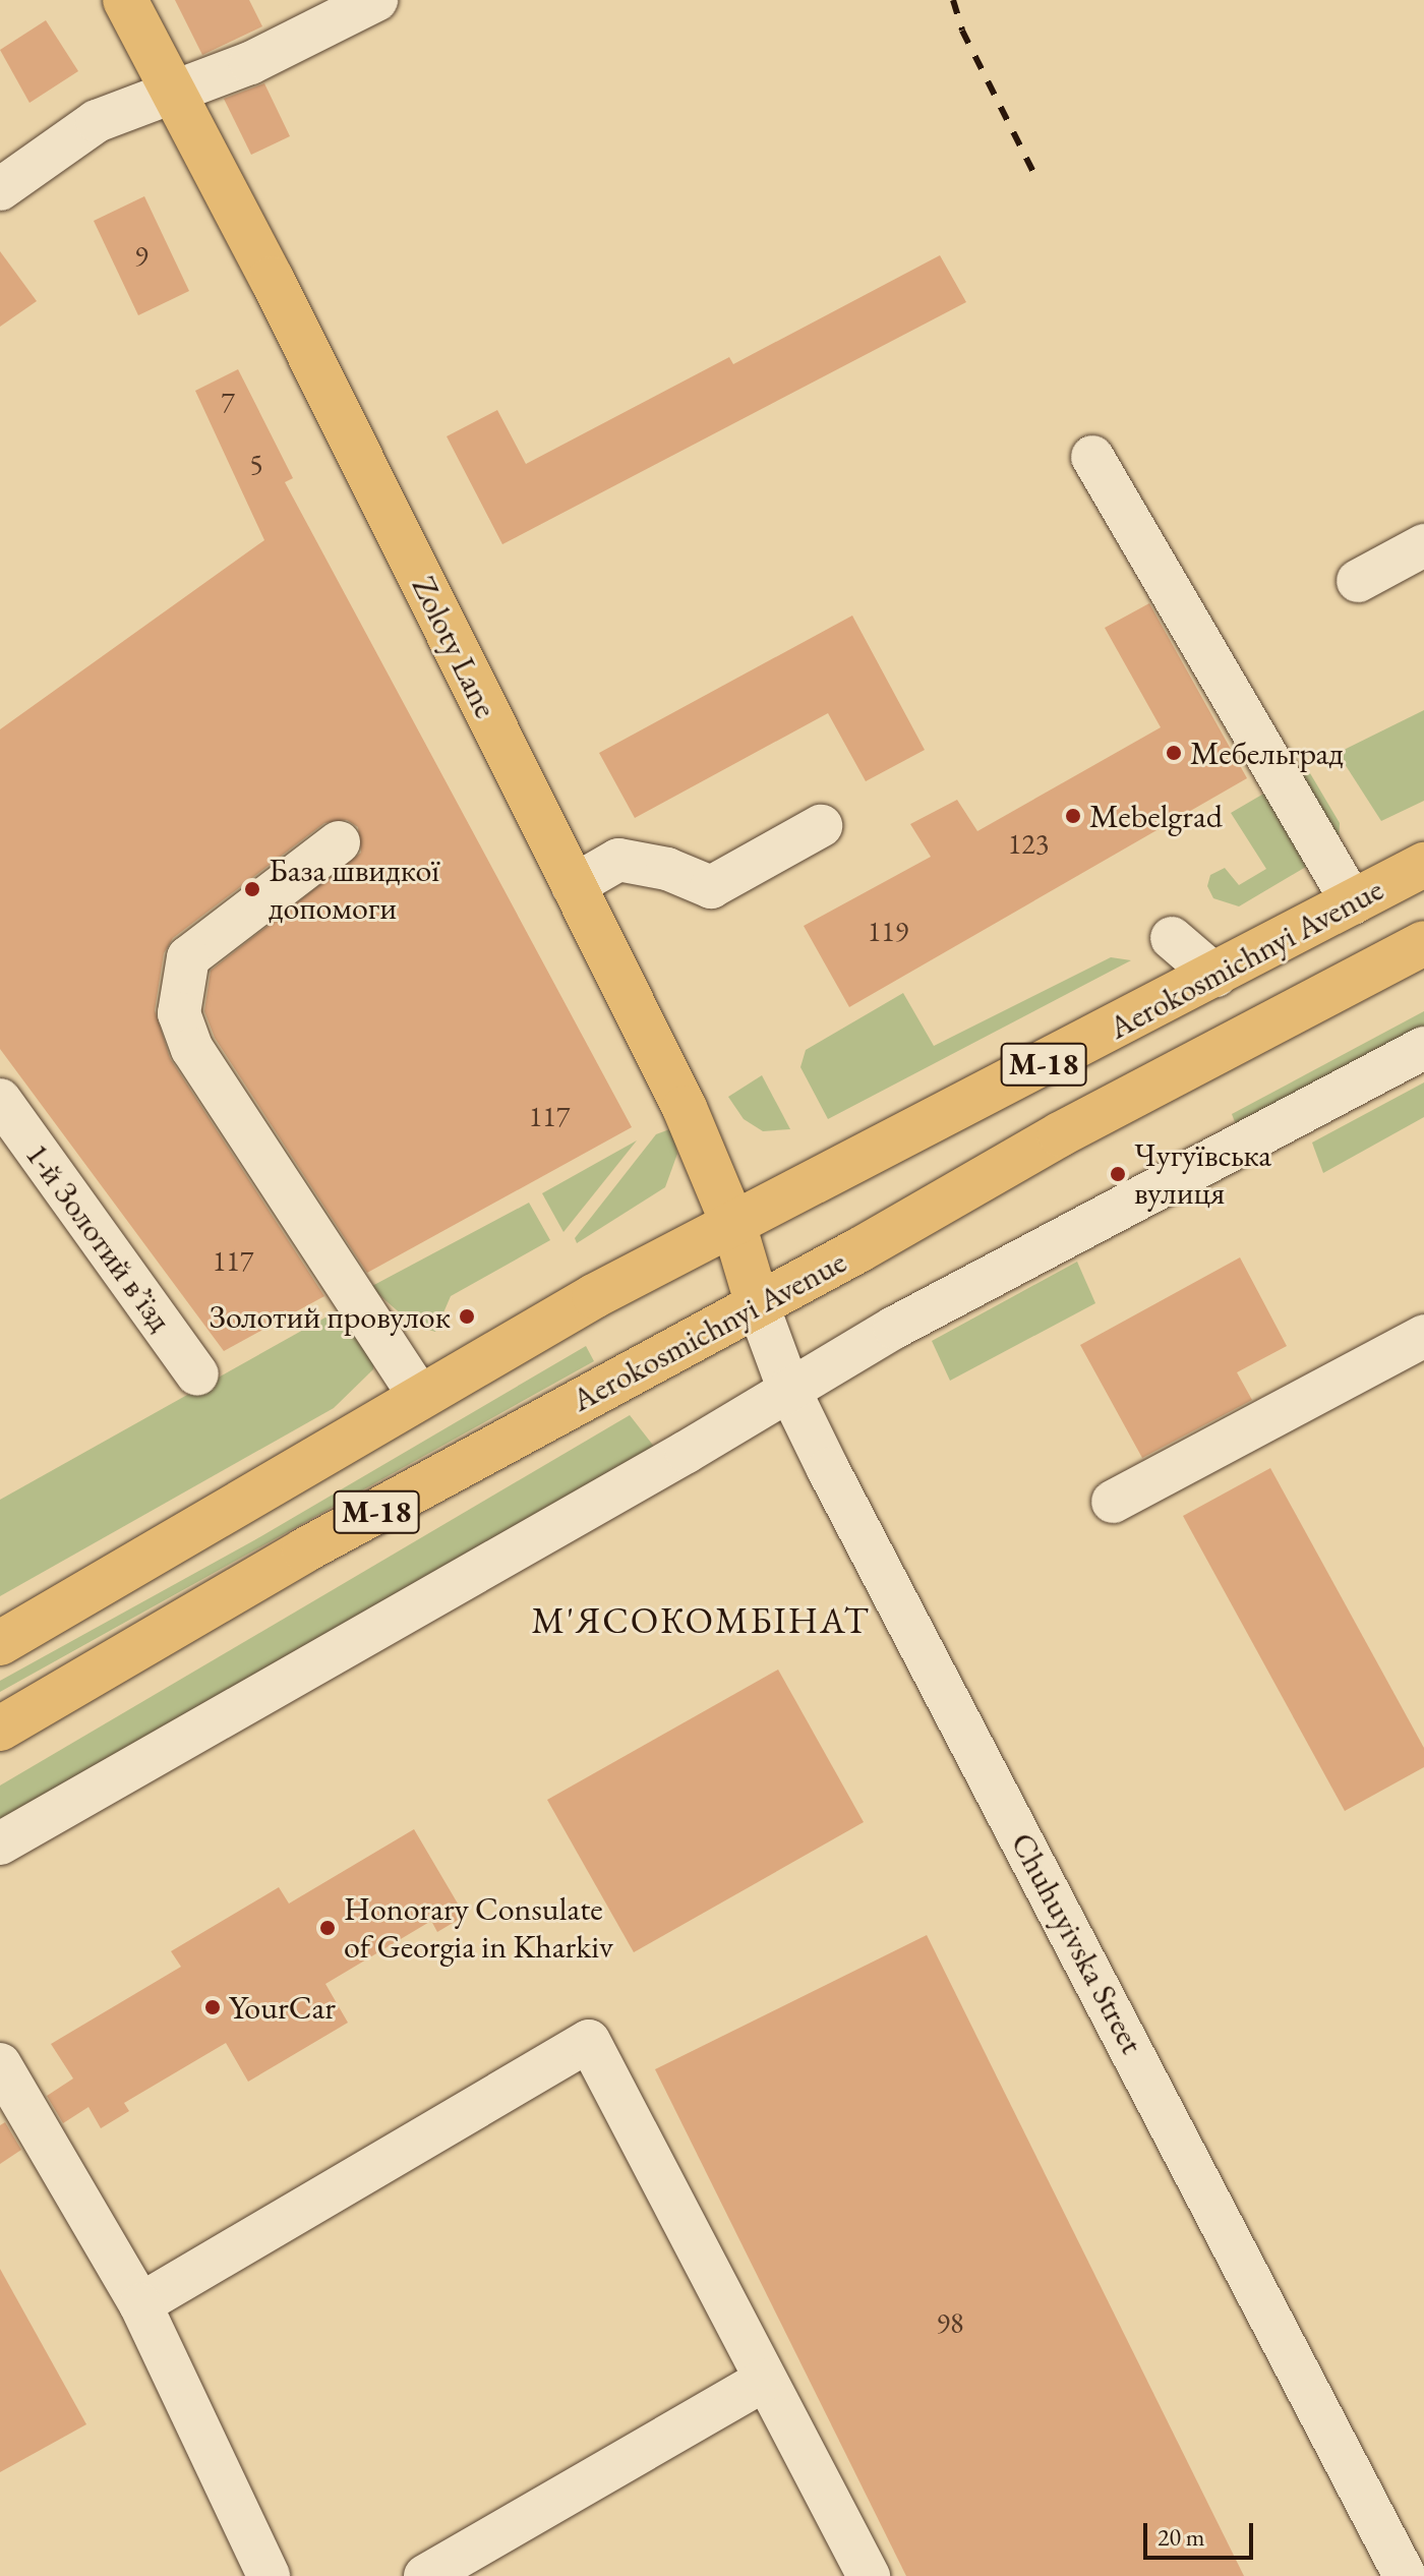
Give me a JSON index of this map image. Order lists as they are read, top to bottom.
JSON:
{
  "streets": {
    "main road": ["Zoloty Lane", "Aerokosmichnyi Avenue", "М-18"],
    "street": ["1-й Золотий в’їзд", "Chuhuyivska Street"]
  },
  "crossings": [
    ["Zoloty Lane", "Aerokosmichnyi Avenue"],
    ["Zoloty Lane", "Chuhuyivska Street"],
    ["Aerokosmichnyi Avenue", "Chuhuyivska Street"]
  ],
  "districts": ["М'ЯСОКОМБІНАТ"],
  "places": [
    "Мебельград",
    "Mebelgrad",
    "База швидкої допомоги",
    "Чугуївська вулиця",
    "Золотий провулок",
    "Honorary Consulate of Georgia in Kharkiv",
    "YourCar"
  ],
  "house_numbers": [
    "9",
    "7",
    "5",
    "123",
    "119",
    "117",
    "117",
    "98"
  ],
  "scale_bar": "20 m"
}
